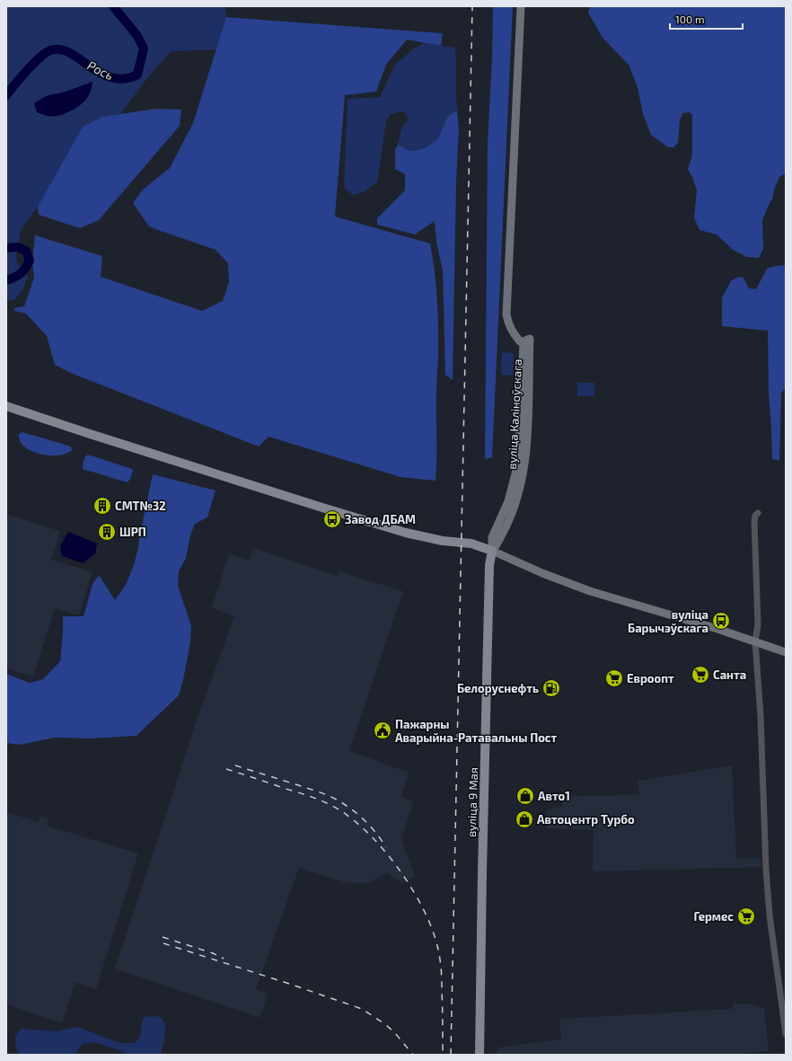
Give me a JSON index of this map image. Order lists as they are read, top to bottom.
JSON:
{
  "streets": {
    "main road": ["вуліца 9 Мая"],
    "street": ["вуліца Каліноўскага"]
  },
  "crossings": [
    ["вуліца Каліноўскага", "вуліца 9 Мая"]
  ],
  "water": ["Рось"],
  "places": {
    "building": ["СМТ№32", "ШРП"],
    "bus stop": ["Завод ДБАМ", "вуліца Барычэўскага"],
    "supermarket": ["Санта", "Евроопт", "Гермес"],
    "fuel station": ["Белоруснефть"],
    "public building": ["Пажарны Аварыйна-Ратавальны Пост"],
    "shop": ["Авто1", "Автоцентр Турбо"]
  },
  "scale_bar": "100 m"
}
